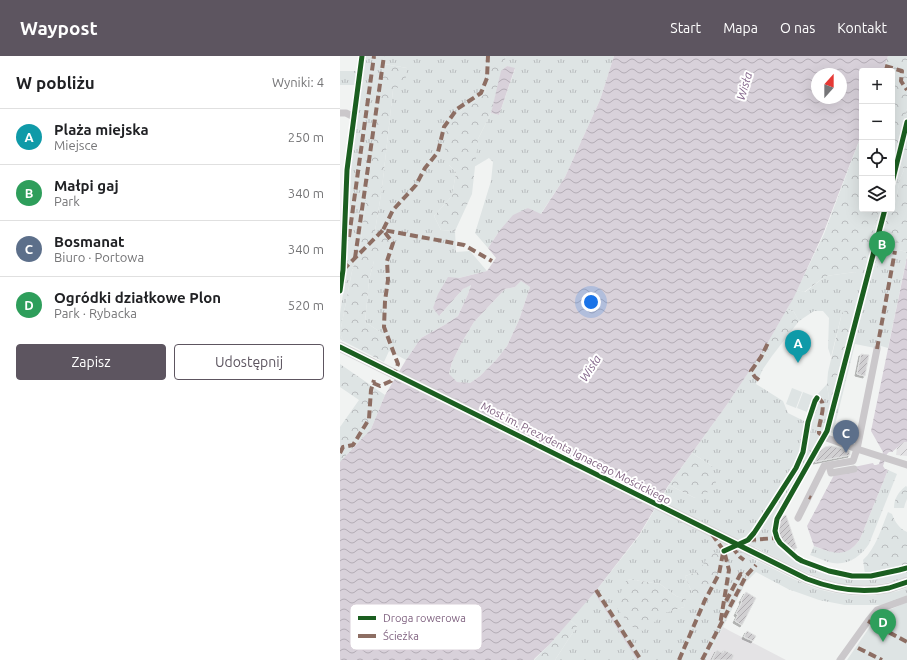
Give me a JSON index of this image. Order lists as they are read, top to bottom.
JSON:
{
  "streets": {
    "main road": ["Most im. Prezydenta Ignacego Mościckiego"]
  },
  "water": ["Wisła"],
  "legend": ["Droga rowerowa", "Ścieżka"],
  "north": "top",
  "page": {
    "header": "Waypost",
    "nav": [
      "Start",
      "Mapa",
      "O nas",
      "Kontakt"
    ],
    "heading": ["W pobliżu", "Wyniki: 4"],
    "map_buttons": ["+", "−"],
    "list": [
      {
        "mark": "A",
        "name": "Plaża miejska",
        "note": "Miejsce",
        "value": "250 m"
      },
      {
        "mark": "B",
        "name": "Małpi gaj",
        "note": "Park",
        "value": "340 m"
      },
      {
        "mark": "C",
        "name": "Bosmanat",
        "note": "Biuro · Portowa",
        "value": "340 m"
      },
      {
        "mark": "D",
        "name": "Ogródki działkowe Plon",
        "note": "Park · Rybacka",
        "value": "520 m"
      }
    ],
    "pins": [
      "B",
      "A",
      "C",
      "D"
    ],
    "buttons": ["Zapisz", "Udostępnij"]
  }
}
